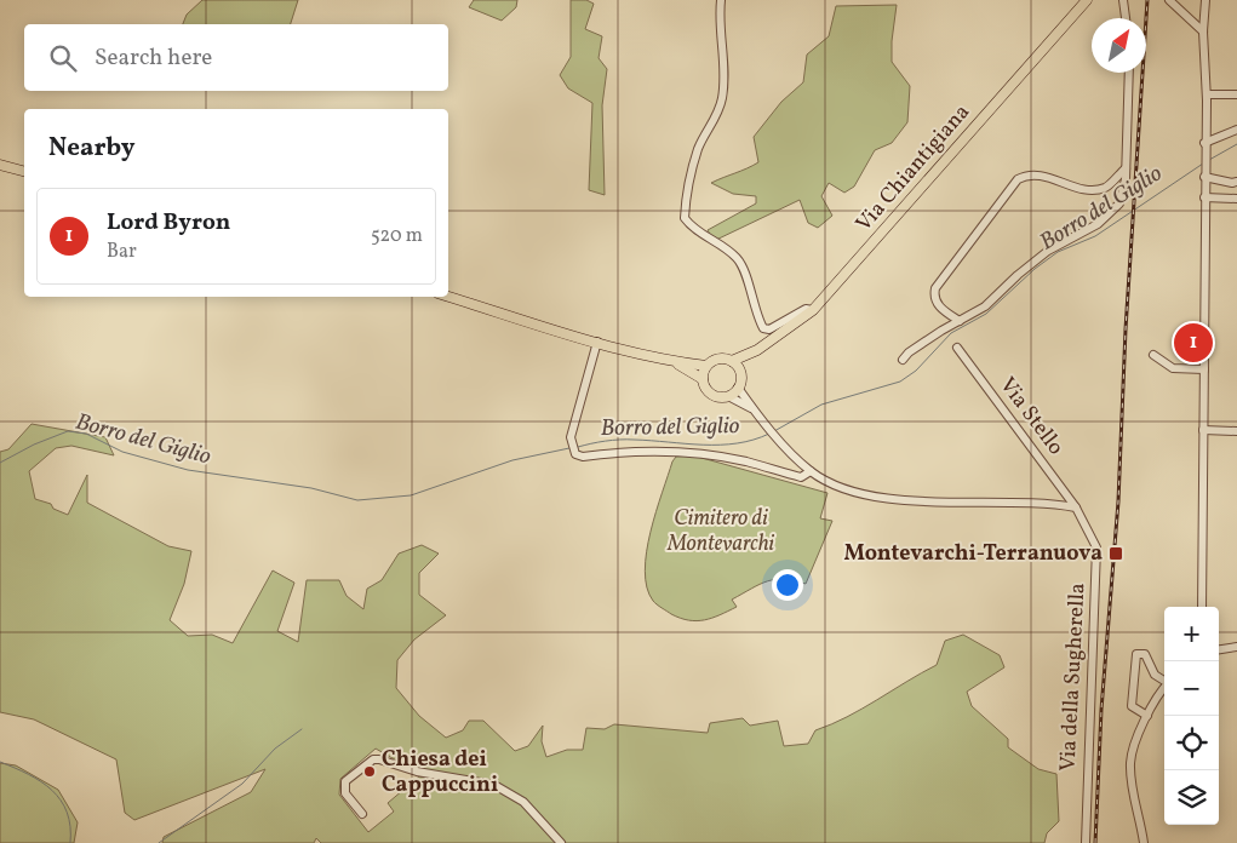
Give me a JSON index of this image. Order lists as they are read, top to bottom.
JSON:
{
  "streets": {
    "main road": ["Via Chiantigiana"],
    "street": ["Via Stello", "Via della Sugherella"]
  },
  "crossings": [
    ["Via Stello", "Via della Sugherella"]
  ],
  "water": ["Borro del Giglio"],
  "parks": ["Cimitero di Montevarchi"],
  "places": {
    "transit": ["Montevarchi-Terranuova"],
    "other": ["Chiesa dei Cappuccini"]
  },
  "north": "top right",
  "page": {
    "search": "Search here",
    "heading": "Nearby",
    "list": [
      {
        "mark": "1",
        "name": "Lord Byron",
        "note": "Bar",
        "value": "520 m"
      }
    ],
    "pins": "1",
    "map_buttons": ["+", "−"]
  }
}
